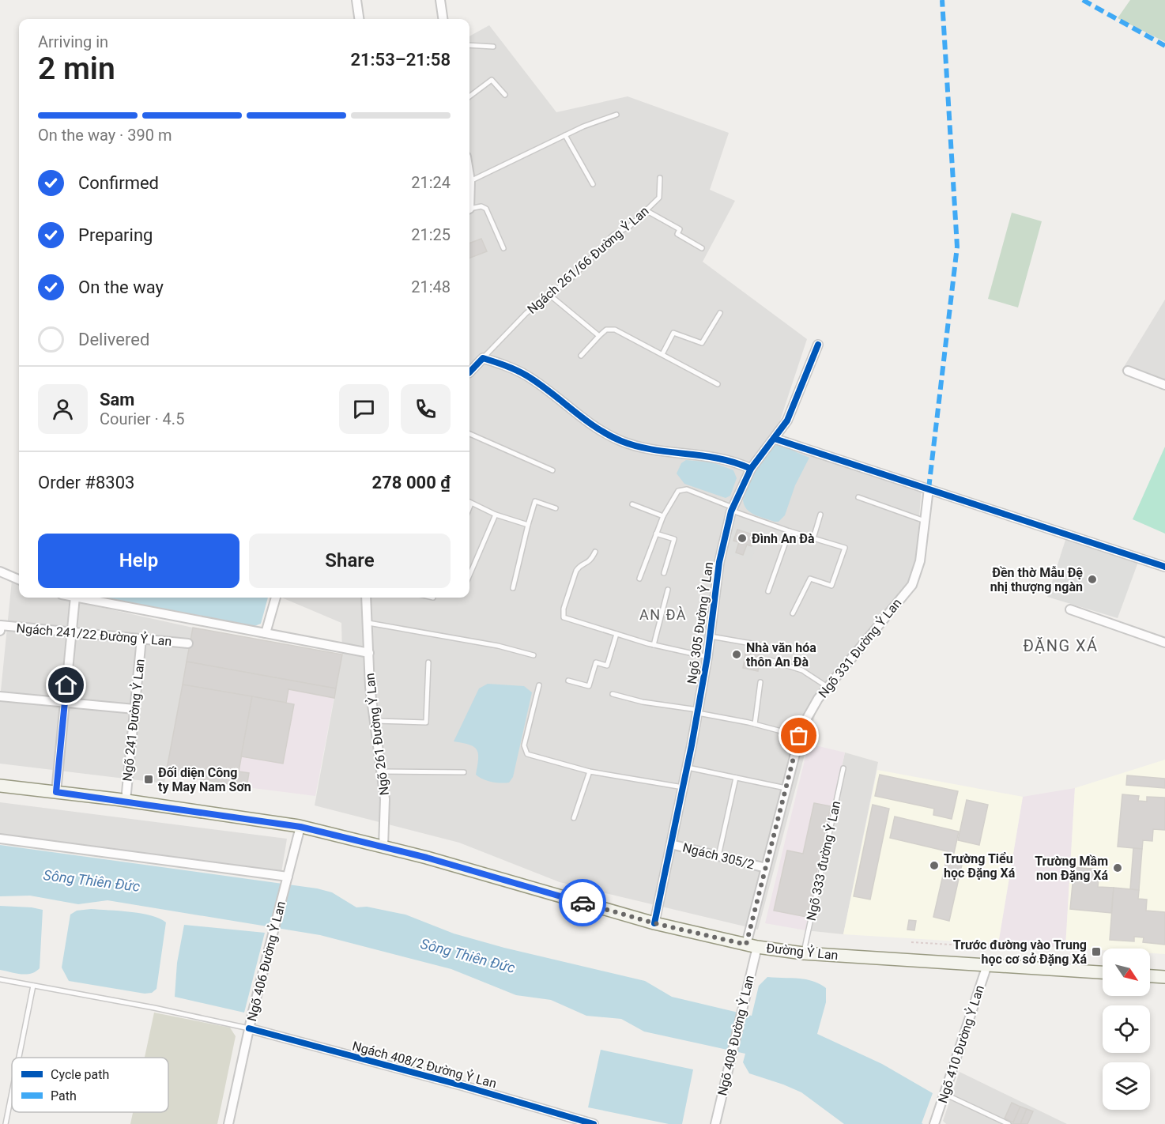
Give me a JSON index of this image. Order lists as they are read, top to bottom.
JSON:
{
  "streets": {
    "main road": ["Đường Ỷ Lan"],
    "street": [
      "Ngõ 305 Đường Ỷ Lan",
      "Ngách 241/22 Đường Ỷ Lan",
      "Ngõ 331 Đường Ỷ Lan",
      "Ngõ 241 Đường Ỷ Lan",
      "Ngõ 261 Đường Ỷ Lan",
      "Ngách 305/2",
      "Ngõ 406 Đường Ỷ Lan",
      "Ngõ 408 Đường Ỷ Lan",
      "Ngõ 410 Đường Ỷ Lan",
      "Ngách 408/2 Đường Ỷ Lan"
    ],
    "lane": ["Ngách 261/66 Đường Ỷ Lan", "Ngõ 333 đường Ỷ Lan"]
  },
  "crossings": [
    ["Ngõ 305 Đường Ỷ Lan", "Ngách 305/2"],
    ["Ngõ 305 Đường Ỷ Lan", "Đường Ỷ Lan"],
    ["Ngách 241/22 Đường Ỷ Lan", "Ngõ 241 Đường Ỷ Lan"],
    ["Ngõ 331 Đường Ỷ Lan", "Ngách 305/2"],
    ["Ngõ 331 Đường Ỷ Lan", "Đường Ỷ Lan"],
    ["Ngõ 331 Đường Ỷ Lan", "Ngõ 408 Đường Ỷ Lan"],
    ["Ngõ 241 Đường Ỷ Lan", "Đường Ỷ Lan"],
    ["Ngõ 261 Đường Ỷ Lan", "Đường Ỷ Lan"],
    ["Ngõ 333 đường Ỷ Lan", "Đường Ỷ Lan"],
    ["Đường Ỷ Lan", "Ngõ 406 Đường Ỷ Lan"],
    ["Đường Ỷ Lan", "Ngõ 408 Đường Ỷ Lan"],
    ["Đường Ỷ Lan", "Ngõ 410 Đường Ỷ Lan"],
    ["Ngõ 406 Đường Ỷ Lan", "Ngách 408/2 Đường Ỷ Lan"]
  ],
  "districts": ["AN ĐÀ", "ĐẶNG XÁ"],
  "water": ["Sông Thiên Đức"],
  "places": {
    "other": [
      "Đình An Đà",
      "Đền thờ Mẫu Đệ nhị thượng ngàn",
      "Nhà văn hóa thôn An Đà",
      "Trường Tiểu học Đặng Xá",
      "Trường Mầm non Đặng Xá"
    ],
    "transit": ["Đối diện Công ty May Nam Sơn", "Trước đường vào Trung học cơ sở Đặng Xá"]
  },
  "legend": ["Cycle path", "Path"],
  "north": "bottom right",
  "page": {
    "heading": ["2 min", "Arriving in", "21:53–21:58"],
    "panel": [
      "Sam",
      "Courier · 4.5",
      "Order #8303",
      "278 000 ₫"
    ],
    "bar": "On the way · 390 m",
    "list": [
      ["Confirmed", "21:24"],
      ["Preparing", "21:25"],
      ["On the way", "21:48"],
      "Delivered"
    ],
    "buttons": ["Help", "Share"]
  }
}
